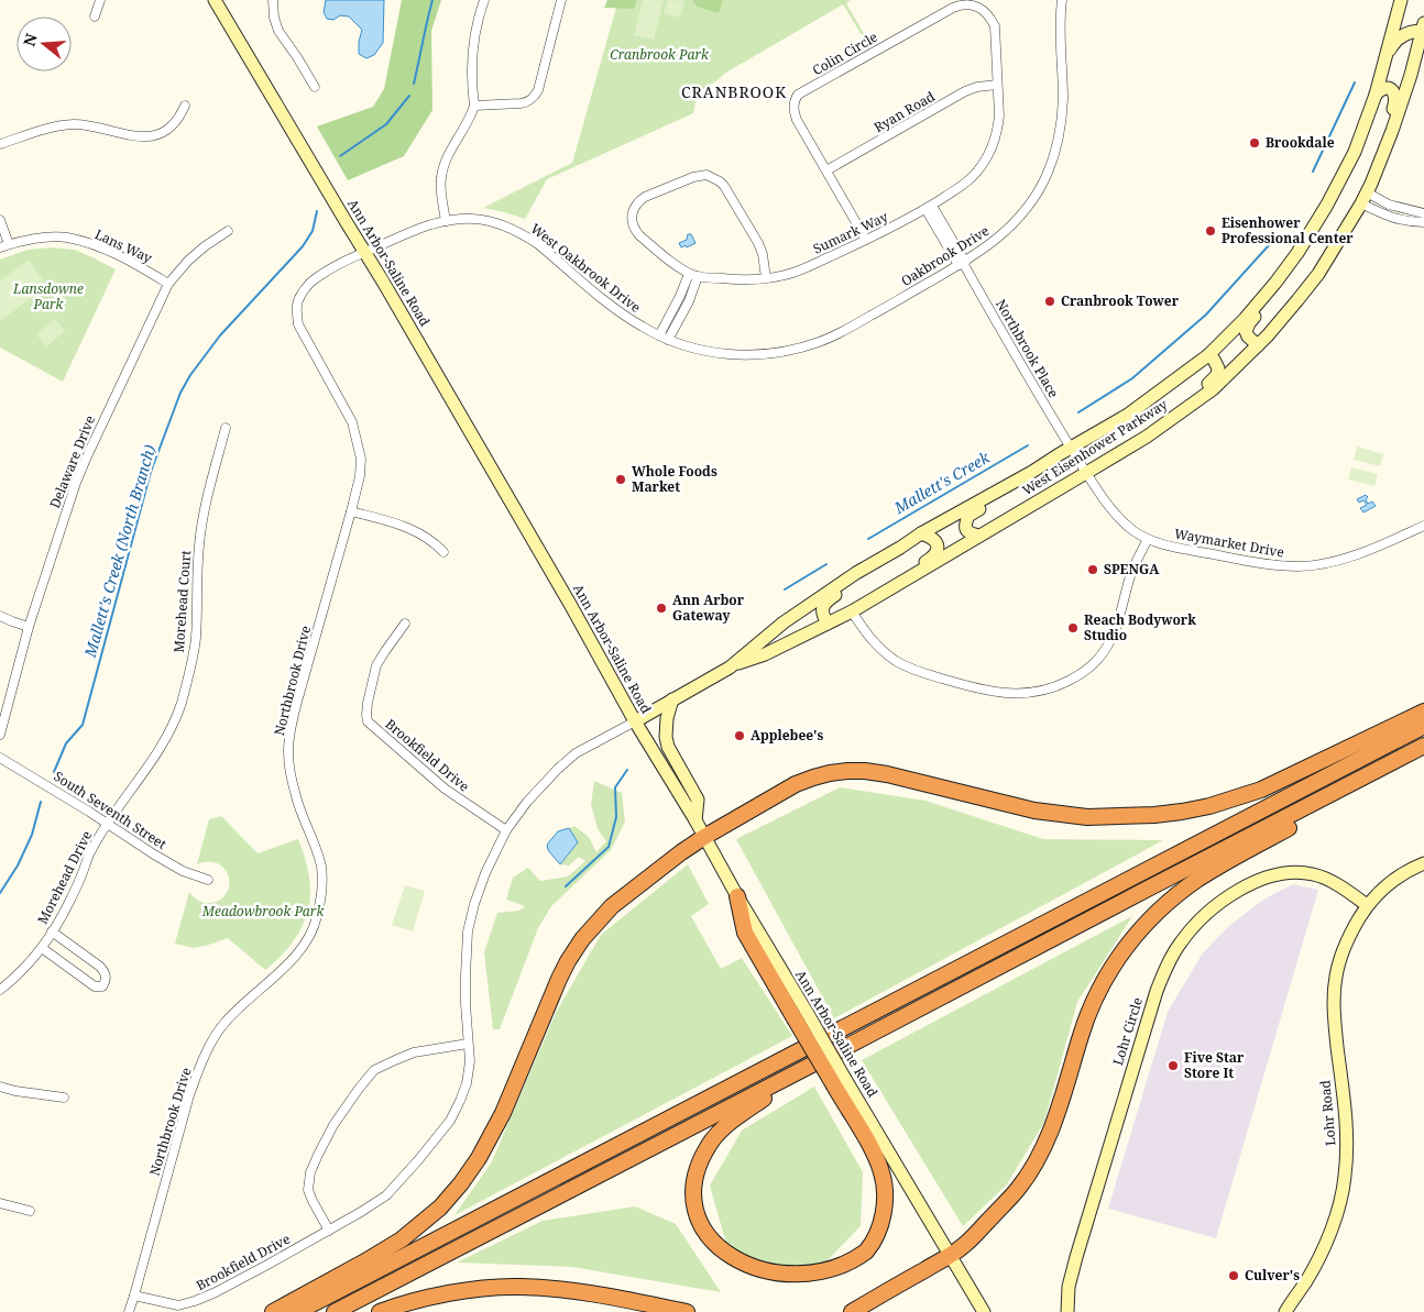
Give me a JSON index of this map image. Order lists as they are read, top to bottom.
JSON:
{
  "streets": {
    "main road": [
      "Ann Arbor-Saline Road",
      "West Eisenhower Parkway",
      "Lohr Circle",
      "Lohr Road"
    ],
    "street": [
      "Colin Circle",
      "Ryan Road",
      "Sumark Way",
      "Lans Way",
      "Oakbrook Drive",
      "West Oakbrook Drive",
      "Northbrook Place",
      "Delaware Drive",
      "Waymarket Drive",
      "Morehead Court",
      "Northbrook Drive",
      "Brookfield Drive",
      "South Seventh Street",
      "Morehead Drive"
    ]
  },
  "crossings": [
    ["Colin Circle", "Ryan Road"],
    ["Colin Circle", "Sumark Way"],
    ["Ryan Road", "Sumark Way"],
    ["Sumark Way", "Northbrook Place"],
    ["Lans Way", "Delaware Drive"],
    ["Oakbrook Drive", "West Oakbrook Drive"],
    ["Oakbrook Drive", "Northbrook Place"],
    ["Ann Arbor-Saline Road", "West Oakbrook Drive"],
    ["Ann Arbor-Saline Road", "West Eisenhower Parkway"],
    ["Ann Arbor-Saline Road", "Northbrook Drive"],
    ["Ann Arbor-Saline Road", "Brookfield Drive"],
    ["West Oakbrook Drive", "Northbrook Drive"],
    ["Northbrook Place", "West Eisenhower Parkway"],
    ["Northbrook Place", "Waymarket Drive"],
    ["West Eisenhower Parkway", "Waymarket Drive"],
    ["West Eisenhower Parkway", "Brookfield Drive"],
    ["Morehead Court", "South Seventh Street"],
    ["Morehead Court", "Morehead Drive"],
    ["Northbrook Drive", "Brookfield Drive"],
    ["South Seventh Street", "Morehead Drive"],
    ["Lohr Circle", "Lohr Road"]
  ],
  "districts": ["CRANBROOK"],
  "water": ["Mallett's Creek", "Mallett's Creek (North Branch)"],
  "parks": ["Cranbrook Park", "Lansdowne Park", "Meadowbrook Park"],
  "places": [
    "Brookdale",
    "Eisenhower Professional Center",
    "Cranbrook Tower",
    "Whole Foods Market",
    "SPENGA",
    "Ann Arbor Gateway",
    "Reach Bodywork Studio",
    "Applebee's",
    "Five Star Store It",
    "Culver's"
  ],
  "north": "left"
}
